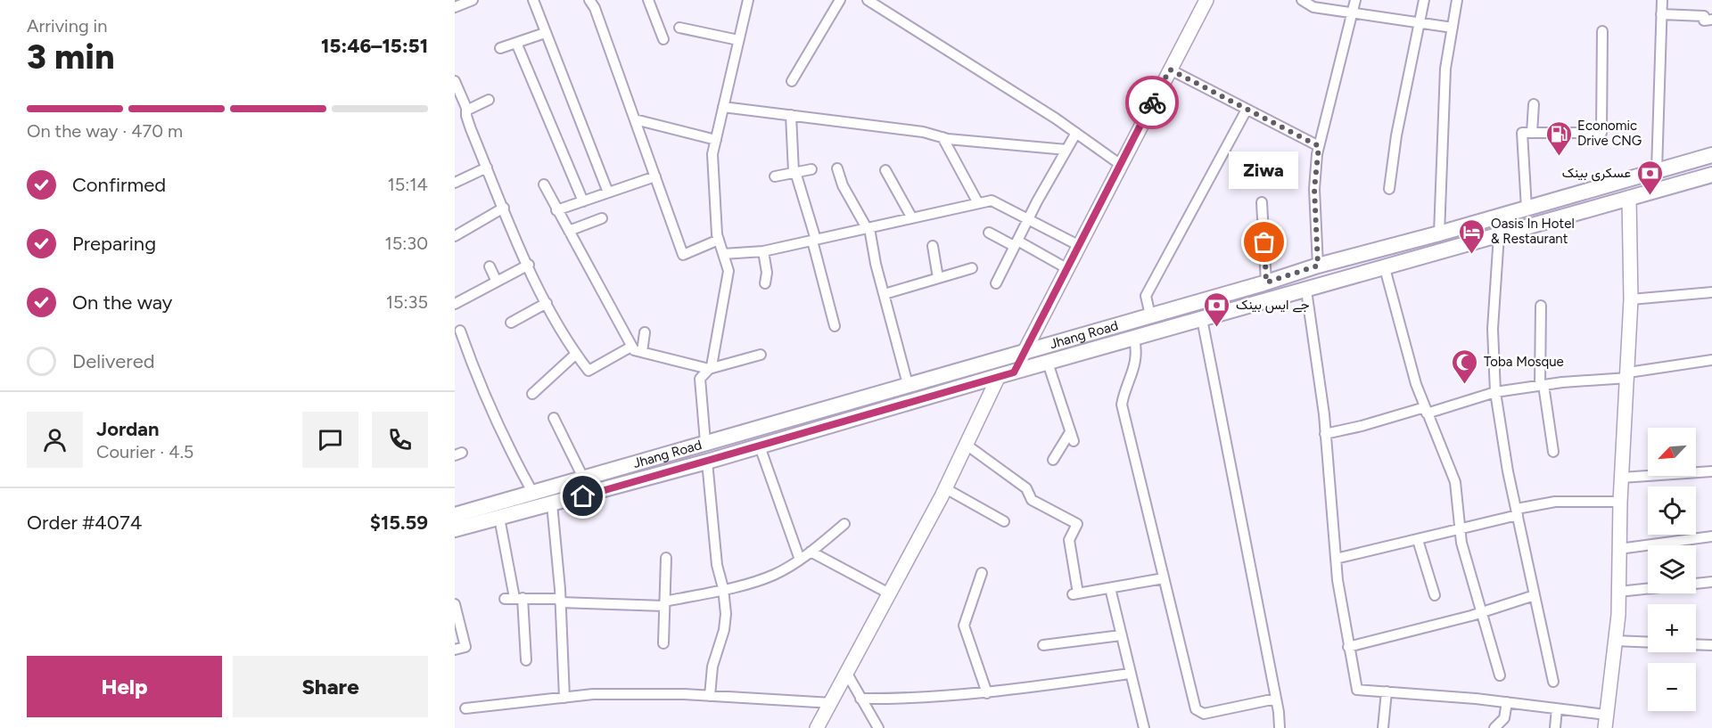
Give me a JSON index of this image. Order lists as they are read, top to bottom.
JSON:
{
  "streets": {
    "main road": ["Jhang Road"]
  },
  "places": {
    "fuel station": ["Economic Drive CNG"],
    "bank": ["عسکری بینک", "جے ایس بینک"],
    "other": ["Ziwa"],
    "hotel": ["Oasis In Hotel & Restaurant"],
    "mosque": ["Toba Mosque"]
  },
  "north": "bottom left",
  "page": {
    "heading": ["3 min", "Arriving in", "15:46–15:51"],
    "panel": [
      "Jordan",
      "Courier · 4.5",
      "Order #4074",
      "$15.59"
    ],
    "bar": "On the way · 470 m",
    "bubble": "Ziwa",
    "list": [
      ["Confirmed", "15:14"],
      ["Preparing", "15:30"],
      ["On the way", "15:35"],
      "Delivered"
    ],
    "map_buttons": ["+", "−"],
    "buttons": ["Help", "Share"]
  }
}
